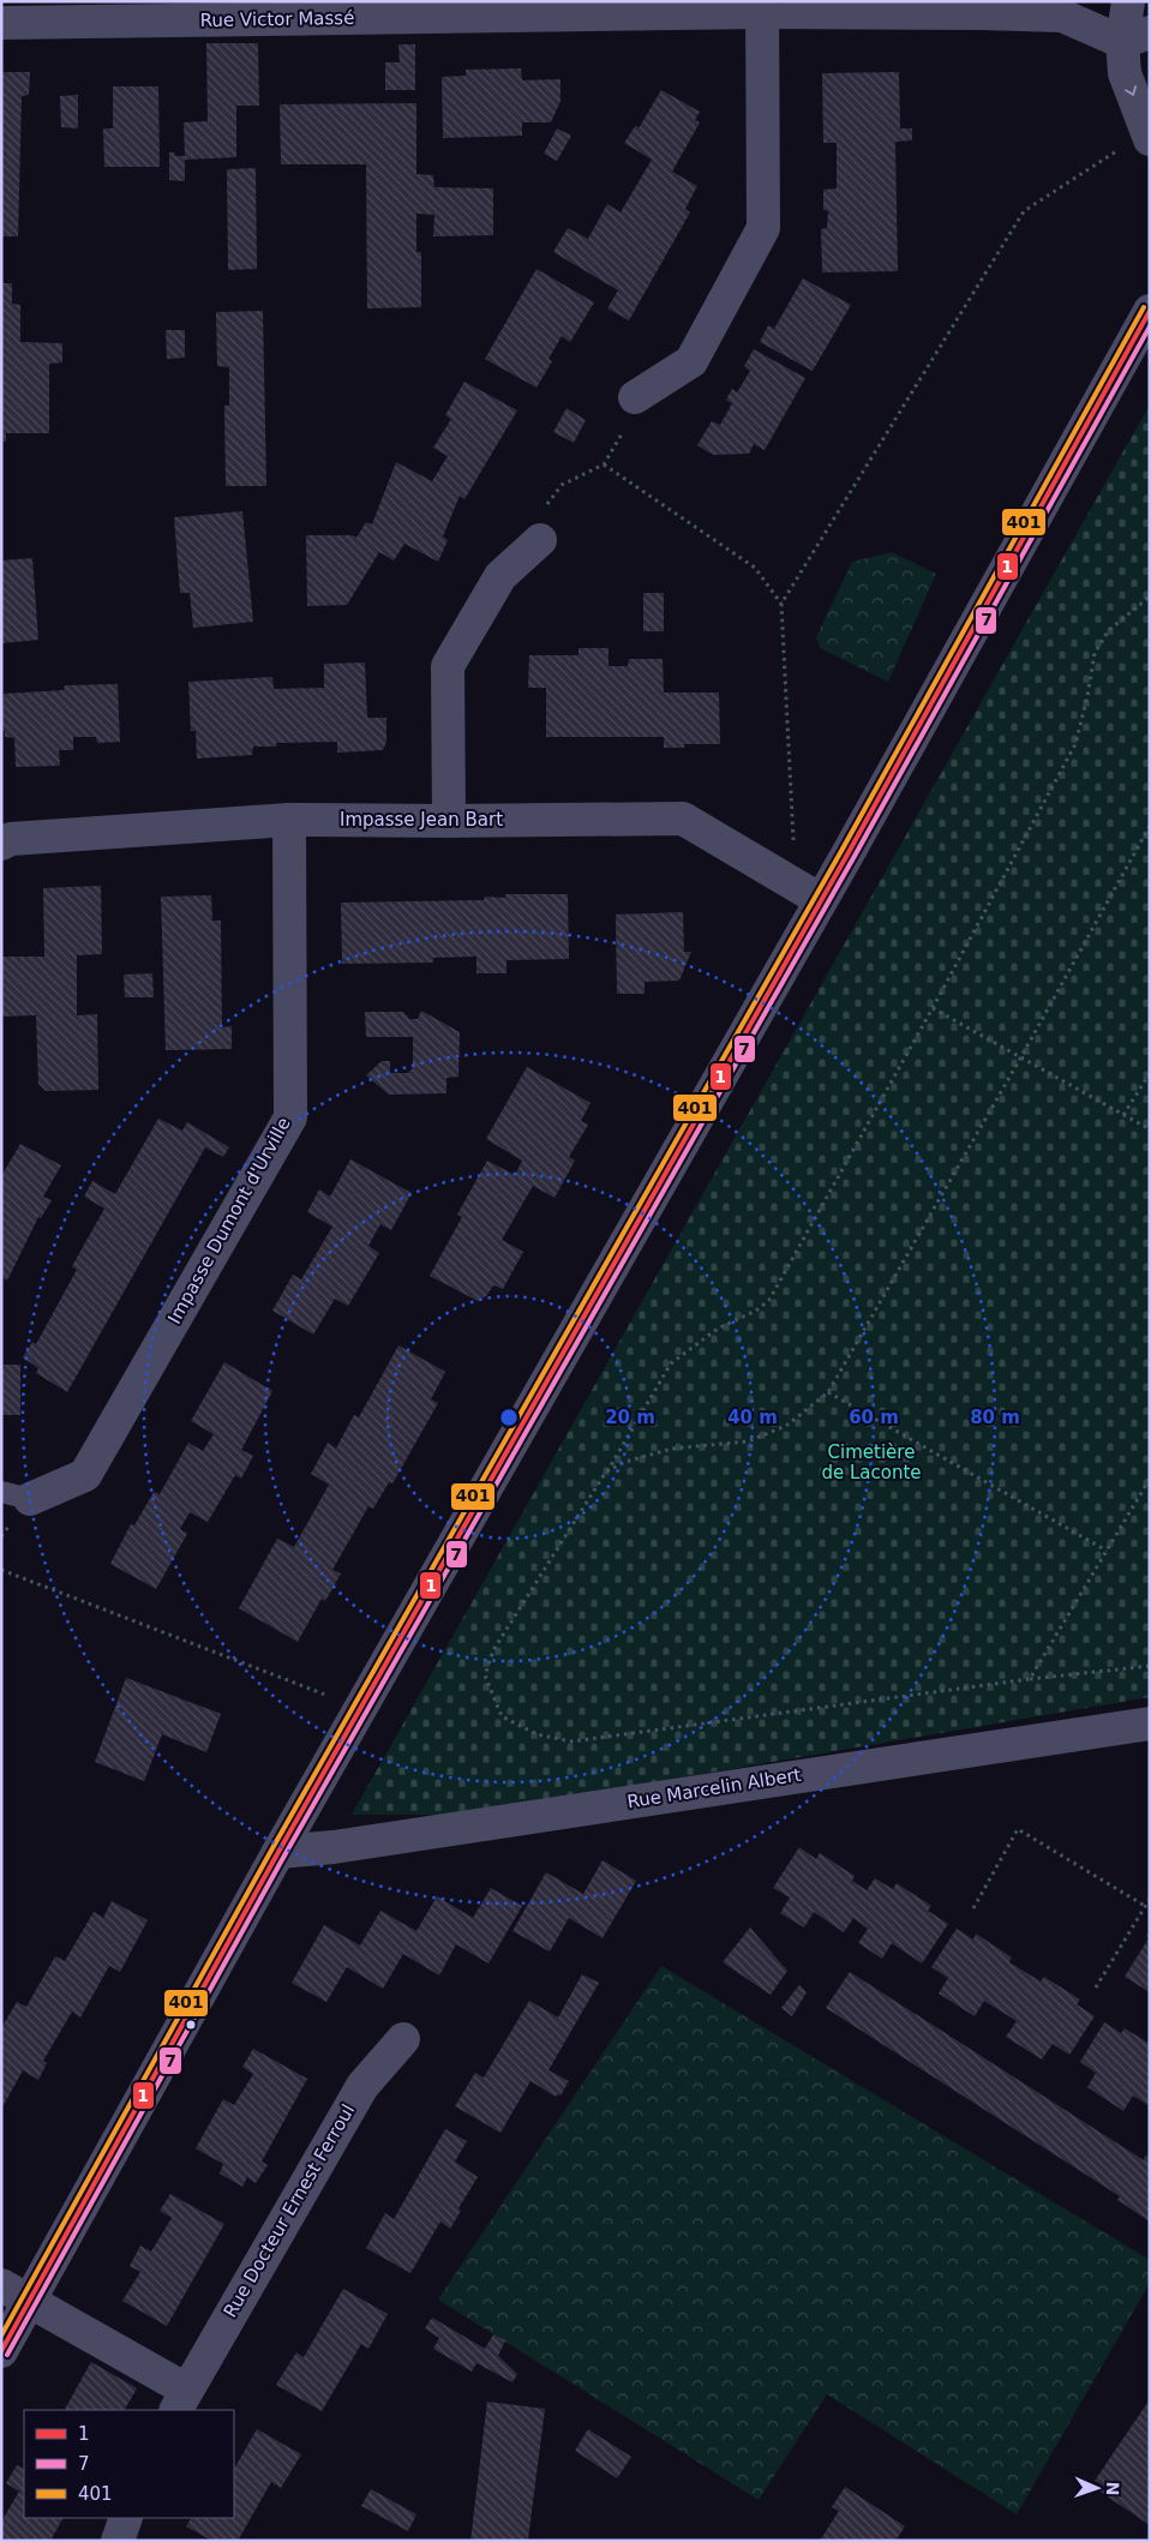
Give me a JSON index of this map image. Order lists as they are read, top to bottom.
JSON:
{
  "streets": {
    "street": [
      "Rue Victor Massé",
      "Impasse Jean Bart",
      "Impasse Dumont d'Urville",
      "Rue Marcelin Albert",
      "Rue Docteur Ernest Ferroul"
    ]
  },
  "crossings": [
    ["Impasse Jean Bart", "Impasse Dumont d'Urville"]
  ],
  "parks": ["Cimetière de Laconte"],
  "lines": ["transit line 401", "transit line 1", "transit line 7"],
  "legend": ["1", "7", "401"],
  "north": "right",
  "rings": [
    "20 m",
    "40 m",
    "60 m",
    "80 m"
  ]
}
